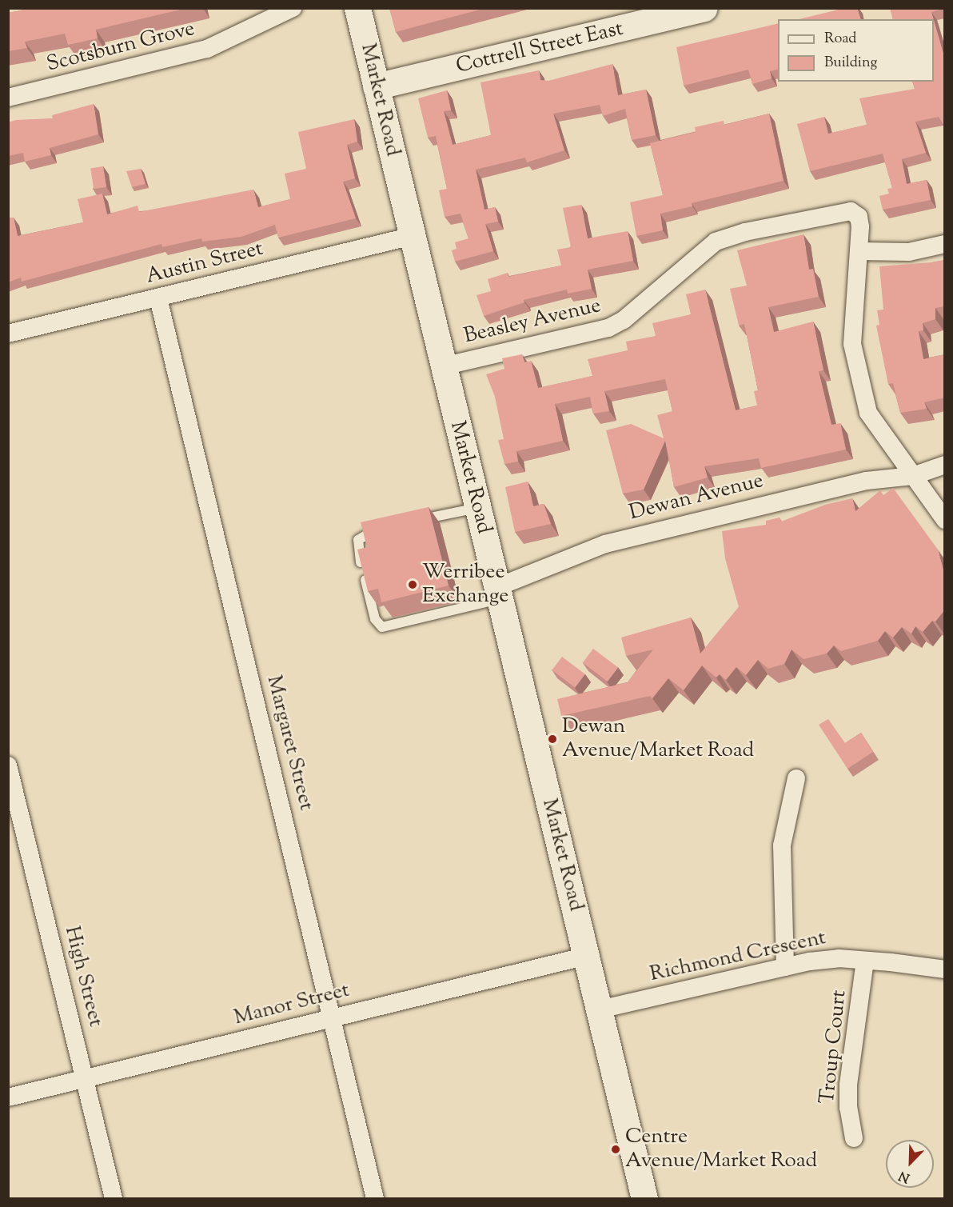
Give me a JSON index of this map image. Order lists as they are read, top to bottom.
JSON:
{
  "streets": {
    "street": [
      "Scotsburn Grove",
      "Cottrell Street East",
      "Market Road",
      "Austin Street",
      "Beasley Avenue",
      "Dewan Avenue",
      "Margaret Street",
      "Richmond Crescent",
      "High Street",
      "Manor Street",
      "Troup Court"
    ]
  },
  "crossings": [
    ["Cottrell Street East", "Market Road"],
    ["Market Road", "Austin Street"],
    ["Market Road", "Beasley Avenue"],
    ["Market Road", "Dewan Avenue"],
    ["Market Road", "Richmond Crescent"],
    ["Market Road", "Manor Street"],
    ["Austin Street", "Margaret Street"],
    ["Margaret Street", "Manor Street"],
    ["Richmond Crescent", "Troup Court"],
    ["High Street", "Manor Street"]
  ],
  "places": ["Werribee Exchange", "Dewan Avenue/Market Road", "Centre Avenue/Market Road"],
  "legend": ["Road", "Building"],
  "north": "bottom left"
}
